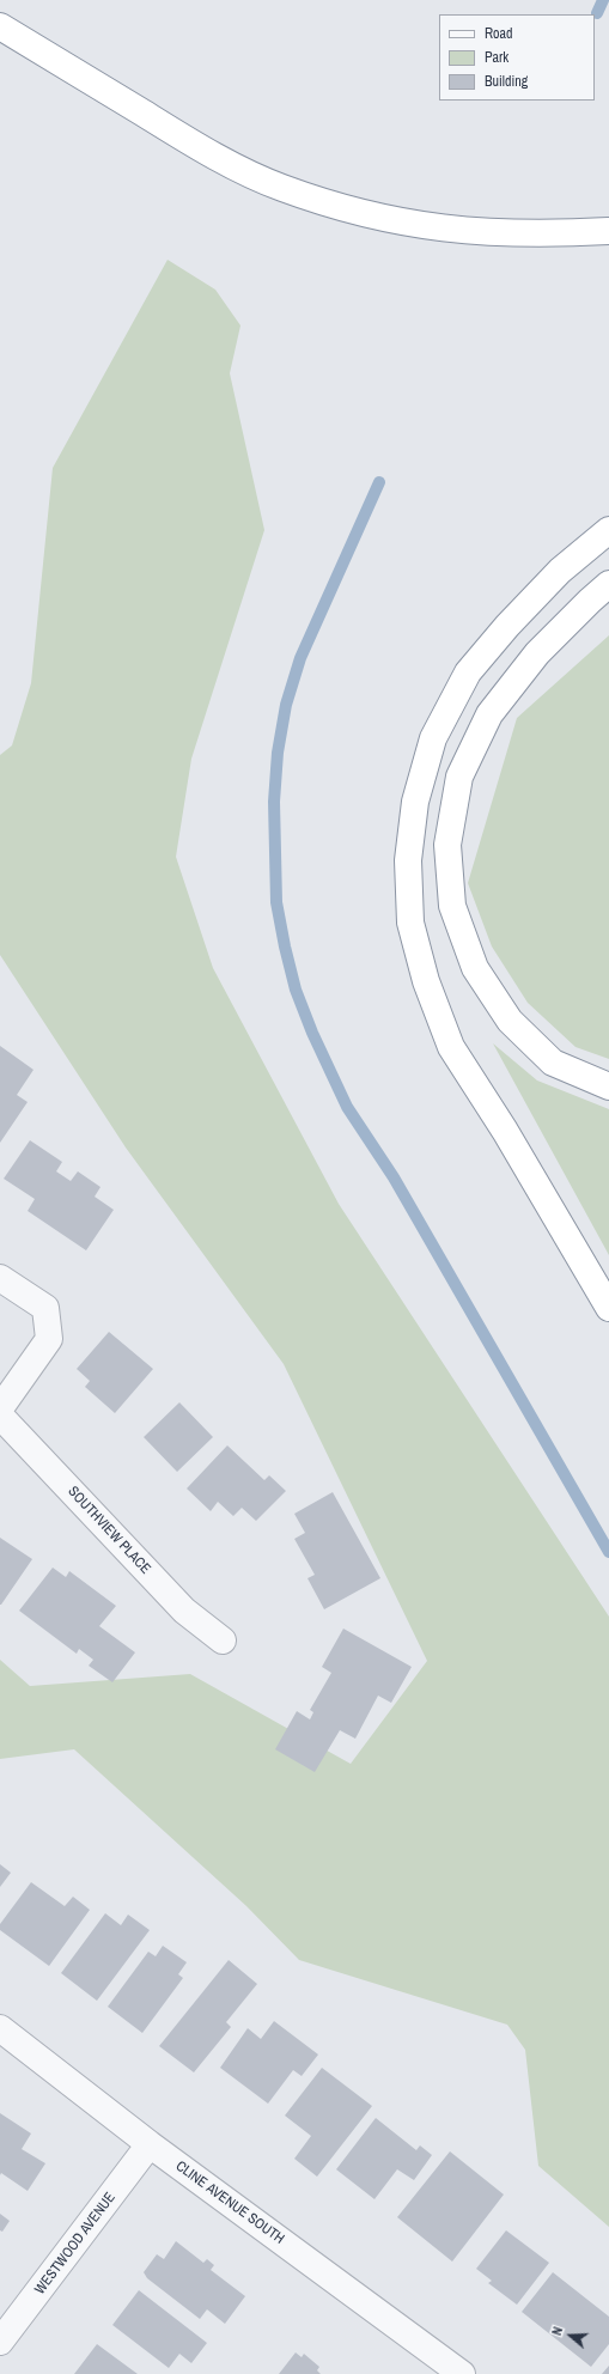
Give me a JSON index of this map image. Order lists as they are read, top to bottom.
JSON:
{
  "streets": {
    "street": ["SOUTHVIEW PLACE", "CLINE AVENUE SOUTH", "WESTWOOD AVENUE"]
  },
  "crossings": [
    ["CLINE AVENUE SOUTH", "WESTWOOD AVENUE"]
  ],
  "legend": ["Road", "Park", "Building"],
  "north": "left"
}
